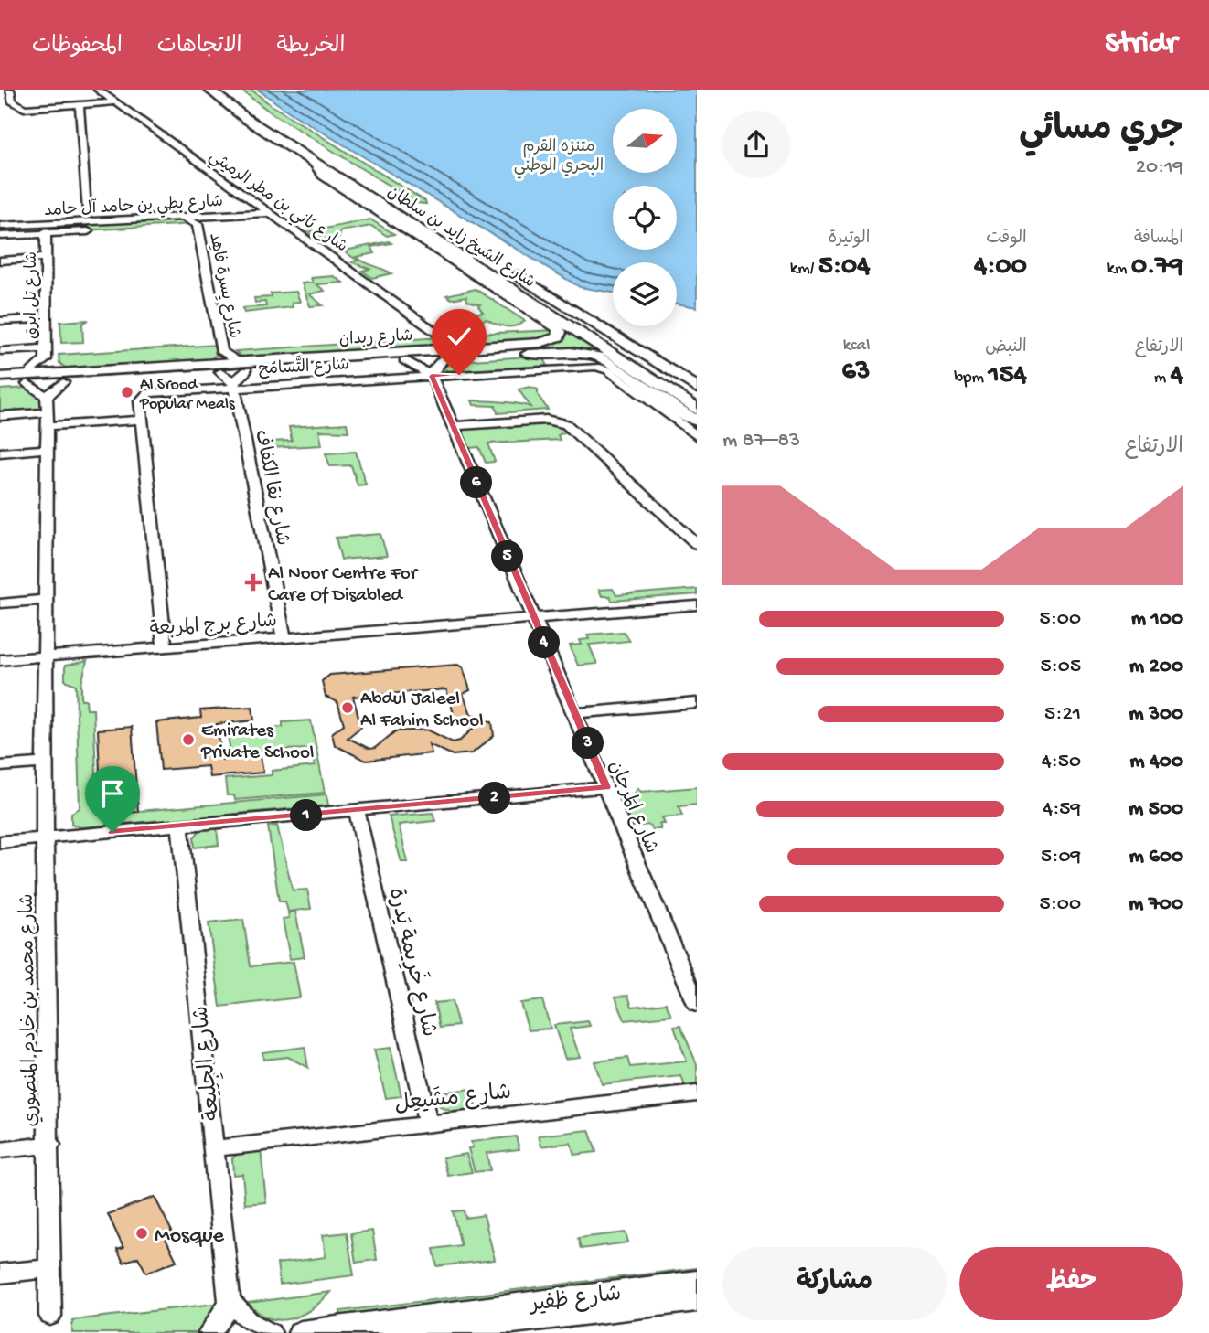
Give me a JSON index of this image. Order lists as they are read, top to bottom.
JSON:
{
  "streets": {
    "highway": ["شارع الشيخ زايد بن سلطان"],
    "main road": ["شارع ربدان", "شارع ظفير"],
    "street": [
      "شارع ثاني بن مطر الرميثي",
      "شارع بطي بن حامد آل حامد",
      "شارع يِسرة فاهِد",
      "شارع تل ابرق",
      "شارع التَّسامُح",
      "شارع نقا الكفاف",
      "شارع برج المربعة",
      "شارع المَرجان",
      "شارع خَرِيمة يَدرة",
      "شارع محمد بن خادم المنصوري",
      "شارع الجِلِيعة",
      "شارع مشَيعِل"
    ]
  },
  "crossings": [
    ["شارع ثاني بن مطر الرميثي", "شارع بطي بن حامد آل حامد"],
    ["شارع ثاني بن مطر الرميثي", "شارع ربدان"],
    ["شارع بطي بن حامد آل حامد", "شارع يِسرة فاهِد"],
    ["شارع بطي بن حامد آل حامد", "شارع تل ابرق"],
    ["شارع الشيخ زايد بن سلطان", "شارع ربدان"],
    ["شارع يِسرة فاهِد", "شارع ربدان"],
    ["شارع تل ابرق", "شارع ربدان"],
    ["شارع التَّسامُح", "شارع نقا الكفاف"],
    ["شارع التَّسامُح", "شارع برج المربعة"],
    ["شارع التَّسامُح", "شارع المَرجان"],
    ["شارع نقا الكفاف", "شارع برج المربعة"],
    ["شارع برج المربعة", "شارع المَرجان"],
    ["شارع برج المربعة", "شارع محمد بن خادم المنصوري"],
    ["شارع خَرِيمة يَدرة", "شارع مشَيعِل"],
    ["شارع الجِلِيعة", "شارع مشَيعِل"]
  ],
  "parks": ["متنزه القرم البحري الوطني"],
  "places": {
    "other": [
      "Al Srood Popular Meals",
      "Abdul Jaleel Al Fahim School",
      "Emirates Private School",
      "Mosque"
    ],
    "health": ["Al Noor Centre For Care Of Disabled"]
  },
  "north": "right",
  "page": {
    "header": "Stridr",
    "nav": ["الخريطة", "الاتجاهات", "المحفوظات"],
    "heading": ["جري مسائي", "20:19"],
    "stats": [
      ["المسافة", "0.79 km"],
      ["الوقت", "4:00"],
      ["الوتيرة", "5:04 /km"],
      ["الارتفاع", "4 m"],
      ["النبض", "154 bpm"],
      ["kcal", "63"]
    ],
    "chart": ["الارتفاع", "83–87 m"],
    "pins": [
      "6",
      "5",
      "4",
      "3",
      "2",
      "1"
    ],
    "list": [
      {
        "name": "100 m",
        "note": "5:00"
      },
      {
        "name": "200 m",
        "note": "5:05"
      },
      {
        "name": "300 m",
        "note": "5:21"
      },
      {
        "name": "400 m",
        "note": "4:50"
      },
      {
        "name": "500 m",
        "note": "4:59"
      },
      {
        "name": "600 m",
        "note": "5:09"
      },
      {
        "name": "700 m",
        "note": "5:00"
      }
    ],
    "buttons": ["حفظ", "مشاركة"]
  }
}
